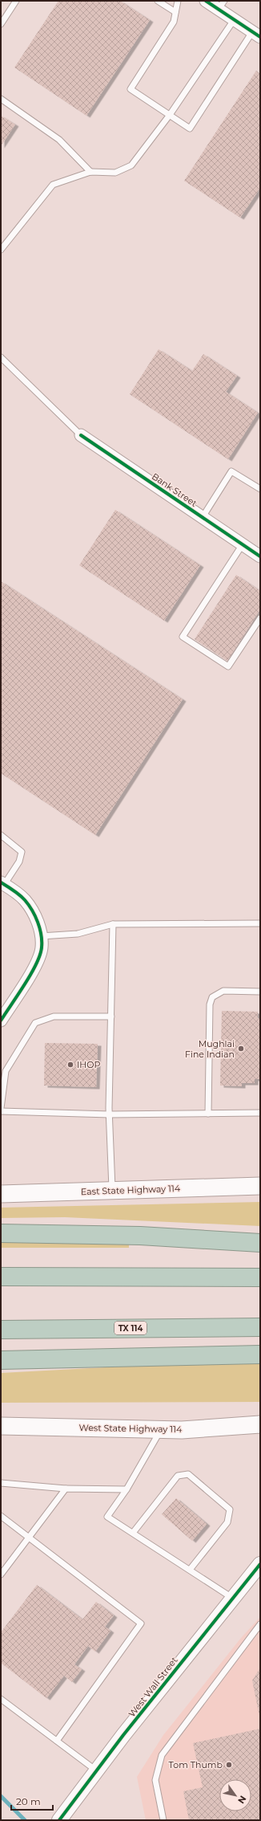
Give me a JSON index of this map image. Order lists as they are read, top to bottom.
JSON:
{
  "streets": {
    "highway": ["TX 114"],
    "main road": ["East State Highway 114", "West State Highway 114"],
    "street": ["Bank Street", "West Wall Street"]
  },
  "places": ["Mughlai Fine Indian", "IHOP", "Tom Thumb"],
  "scale_bar": "20 m",
  "north": "bottom right"
}
